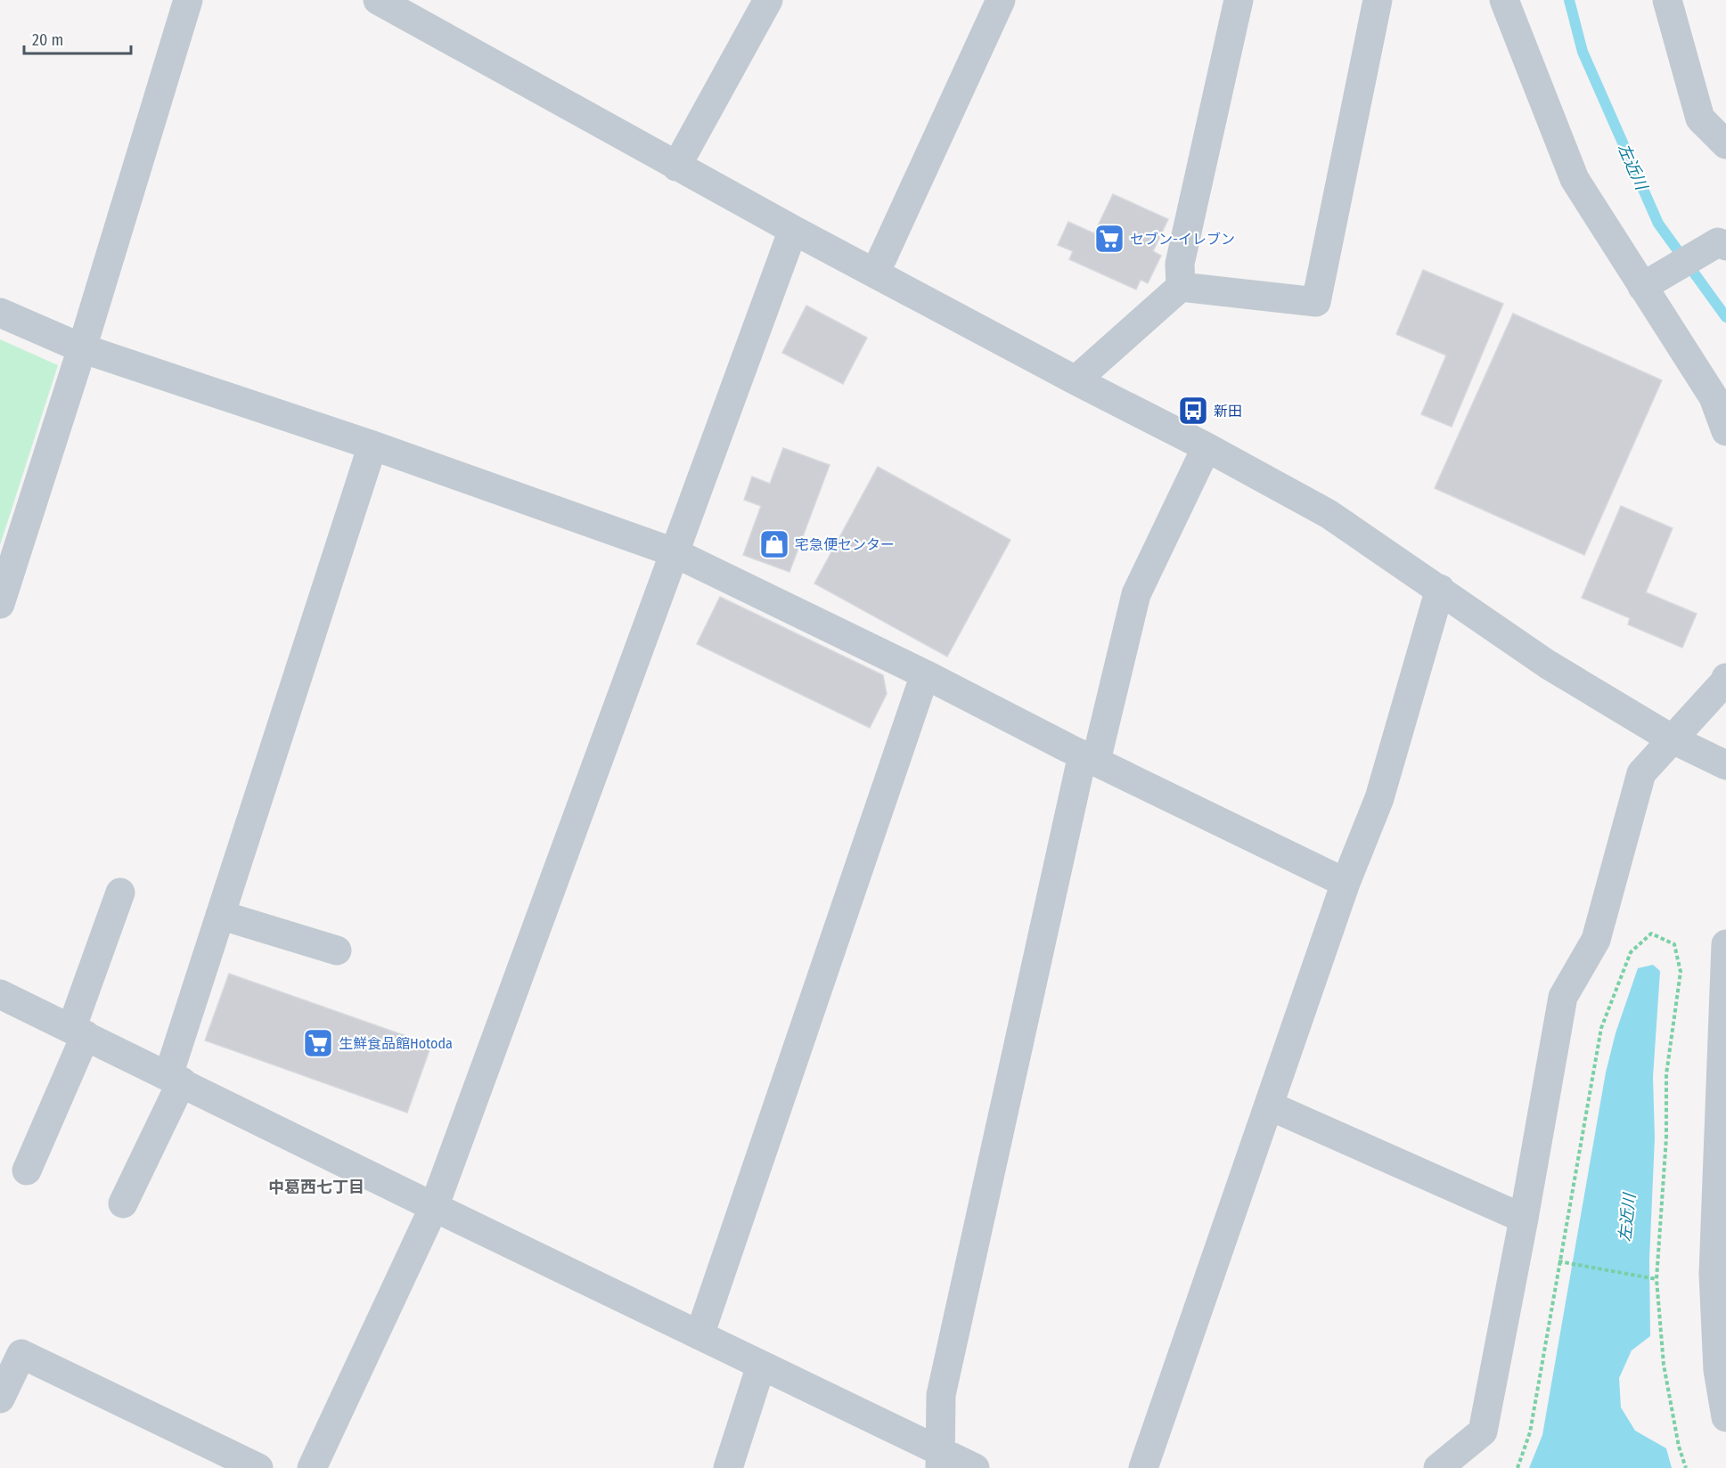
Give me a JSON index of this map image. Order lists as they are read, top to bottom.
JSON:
{
  "districts": ["中葛西七丁目"],
  "water": ["左近川"],
  "places": {
    "supermarket": ["セブン-イレブン", "生鮮食品館Hotoda"],
    "bus stop": ["新田"],
    "shop": ["宅急便センター"]
  },
  "scale_bar": "20 m"
}
